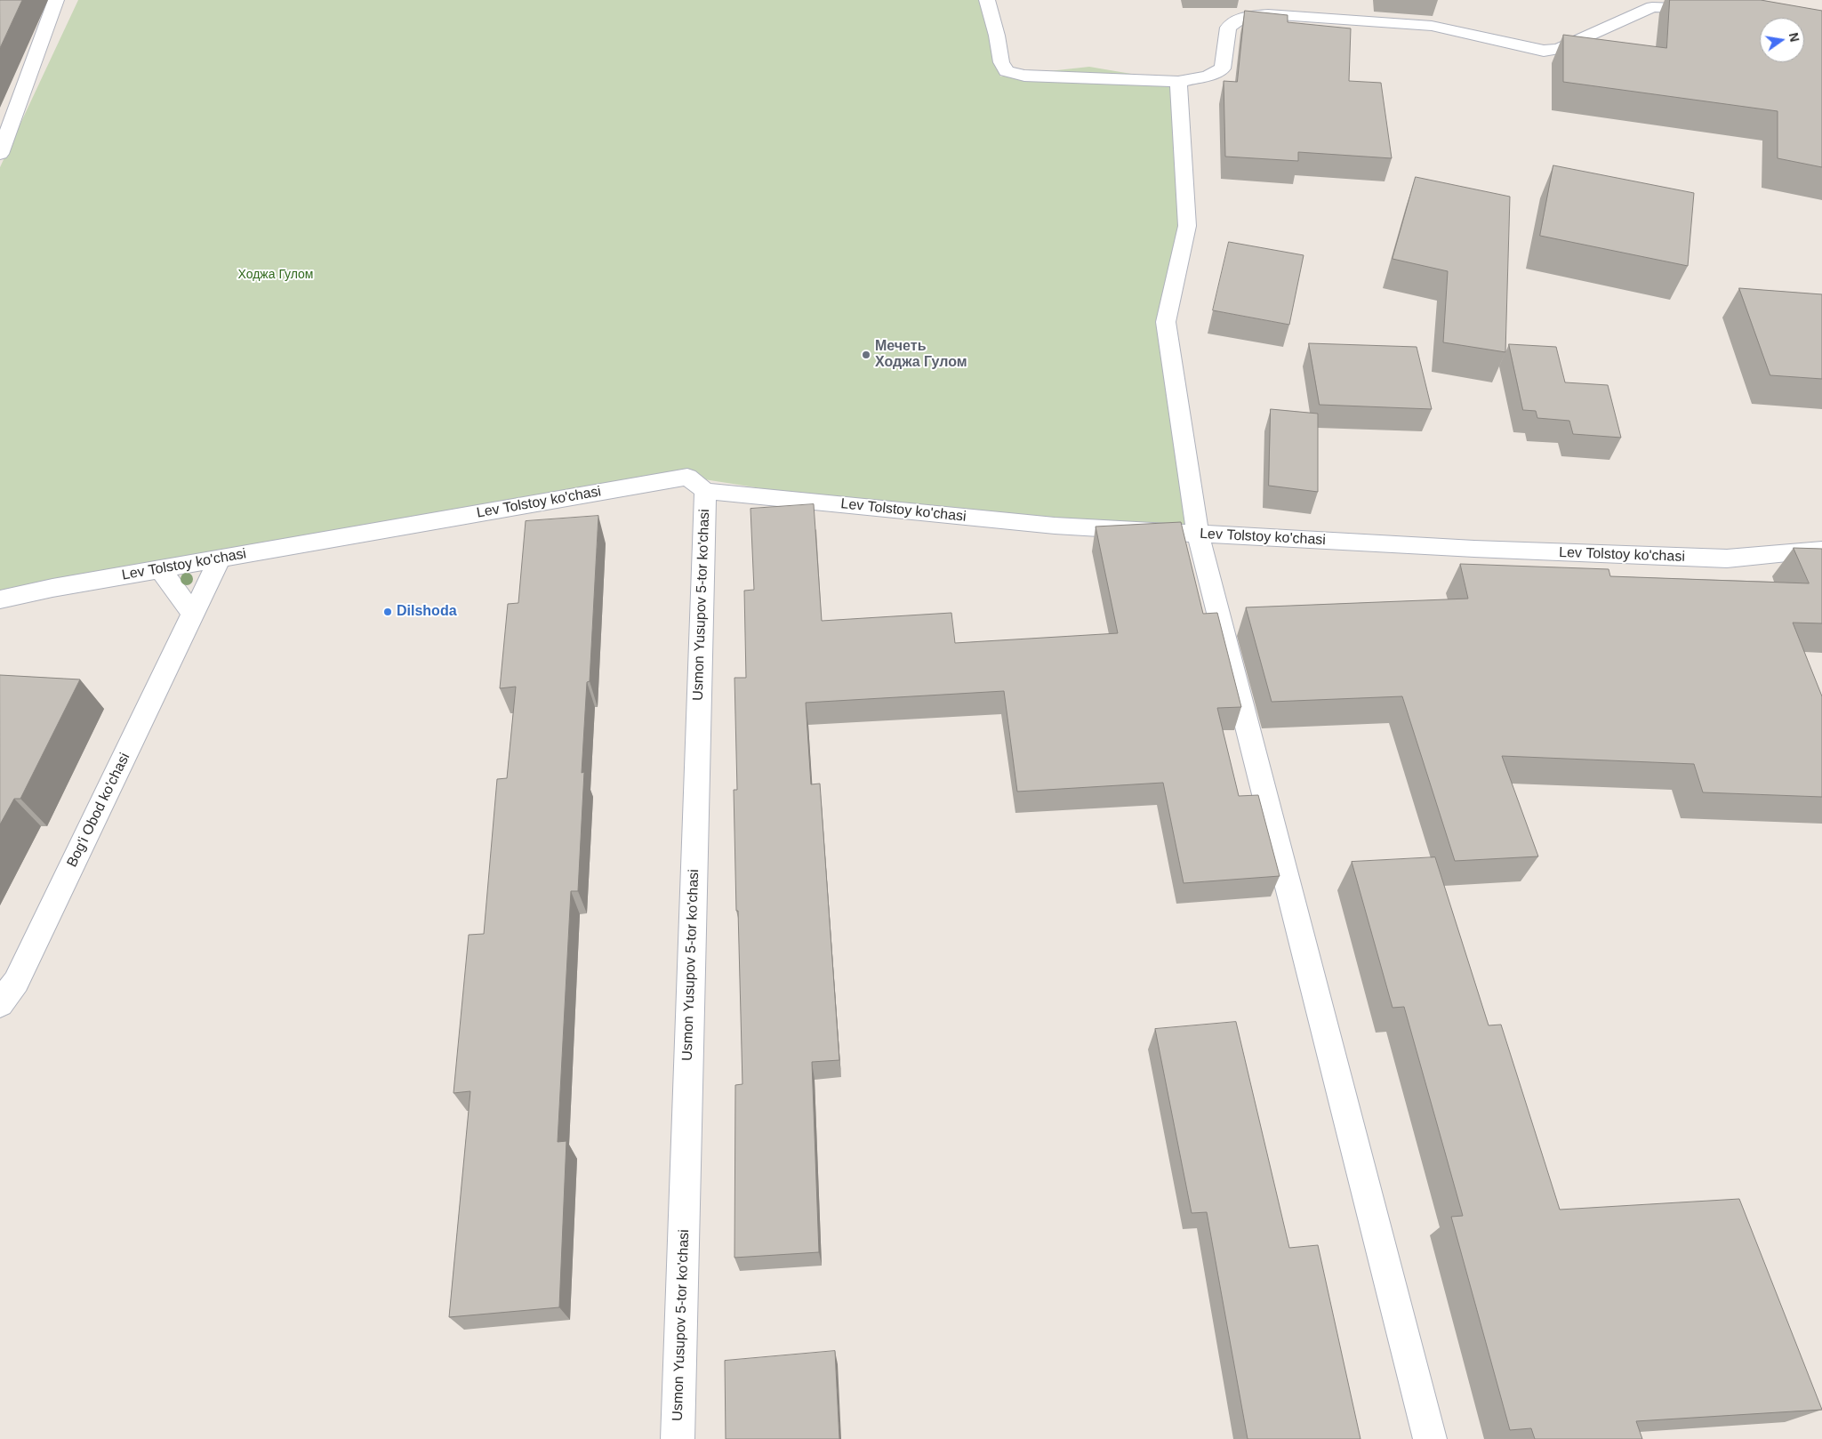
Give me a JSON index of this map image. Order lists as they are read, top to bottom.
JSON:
{
  "streets": {
    "street": ["Lev Tolstoy ko'chasi", "Usmon Yusupov 5-tor ko'chasi", "Bog'i Obod ko'chasi"]
  },
  "crossings": [
    ["Lev Tolstoy ko'chasi", "Usmon Yusupov 5-tor ko'chasi"],
    ["Lev Tolstoy ko'chasi", "Bog'i Obod ko'chasi"]
  ],
  "parks": ["Ходжа Гулом"],
  "places": ["Мечеть Ходжа Гулом", "Dilshoda"],
  "north": "right"
}
